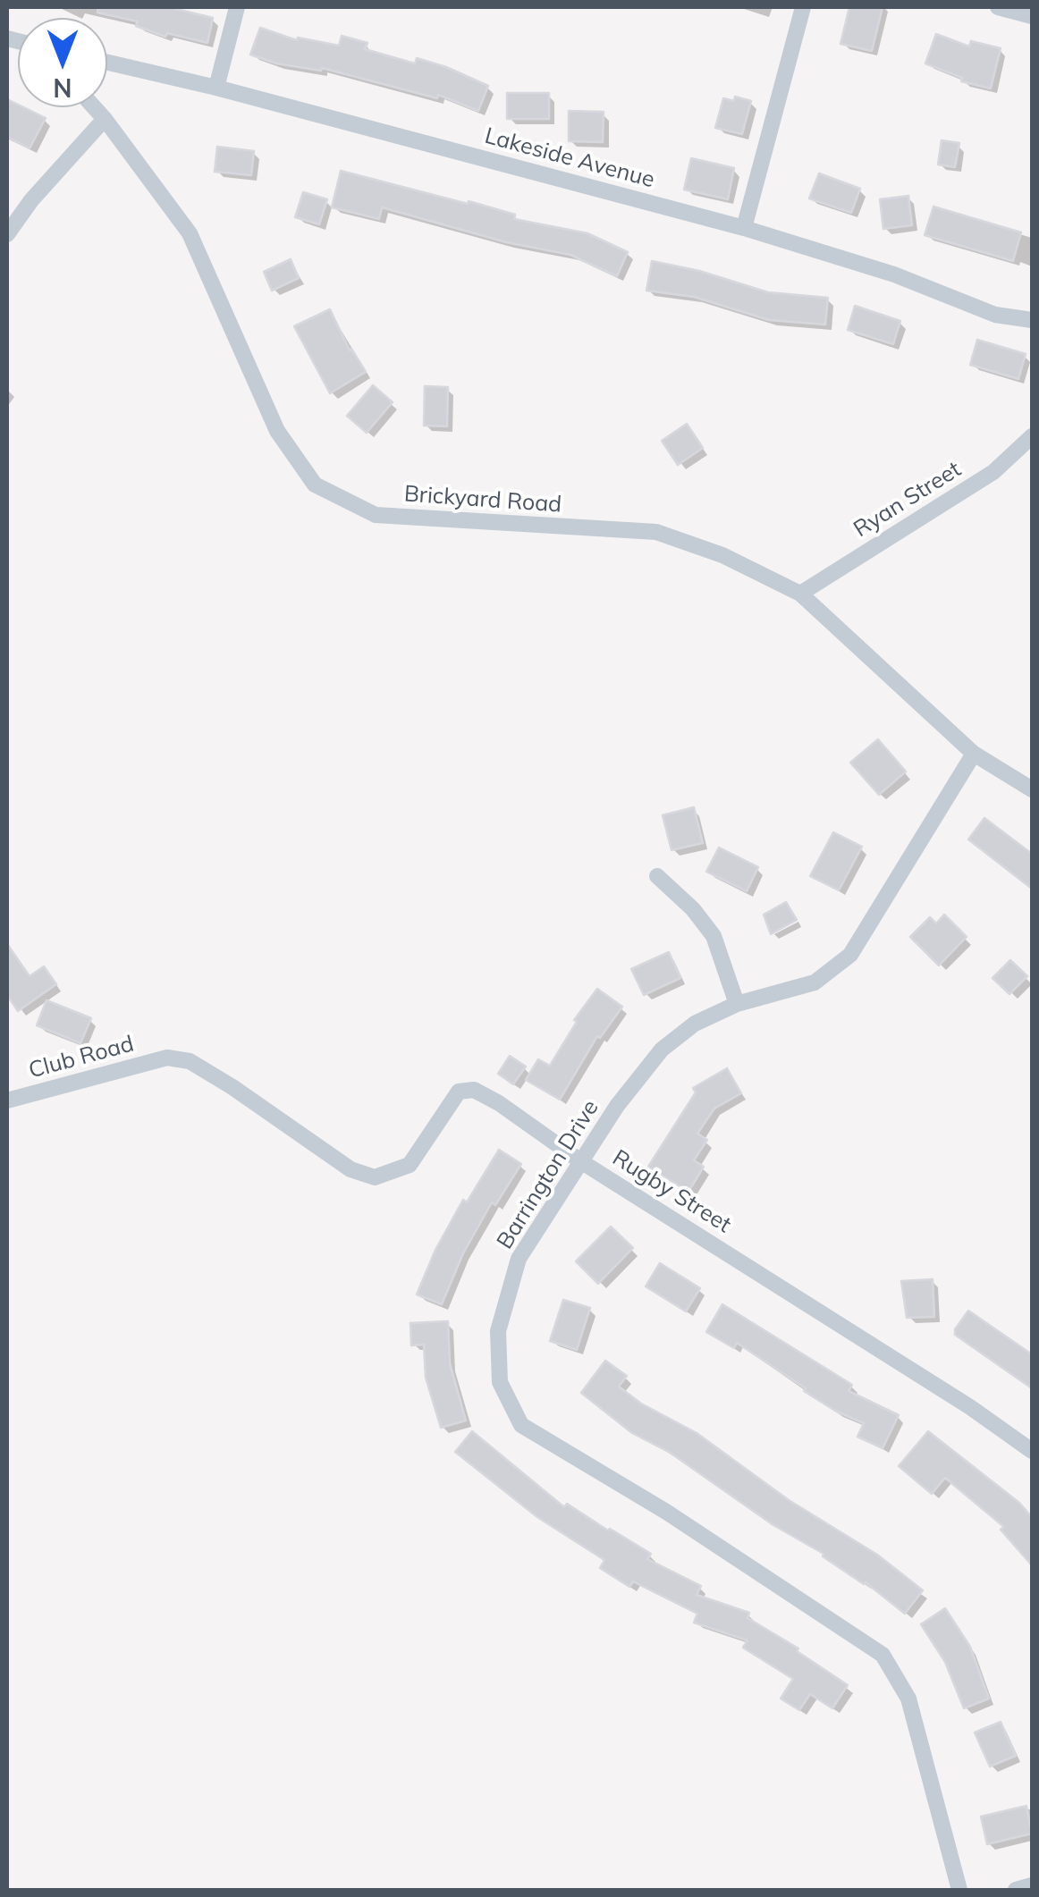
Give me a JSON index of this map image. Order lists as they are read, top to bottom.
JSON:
{
  "streets": {
    "street": [
      "Lakeside Avenue",
      "Brickyard Road",
      "Ryan Street",
      "Club Road",
      "Barrington Drive",
      "Rugby Street"
    ]
  },
  "crossings": [
    ["Brickyard Road", "Ryan Street"],
    ["Brickyard Road", "Barrington Drive"],
    ["Club Road", "Rugby Street"],
    ["Barrington Drive", "Rugby Street"]
  ],
  "north": "bottom"
}
